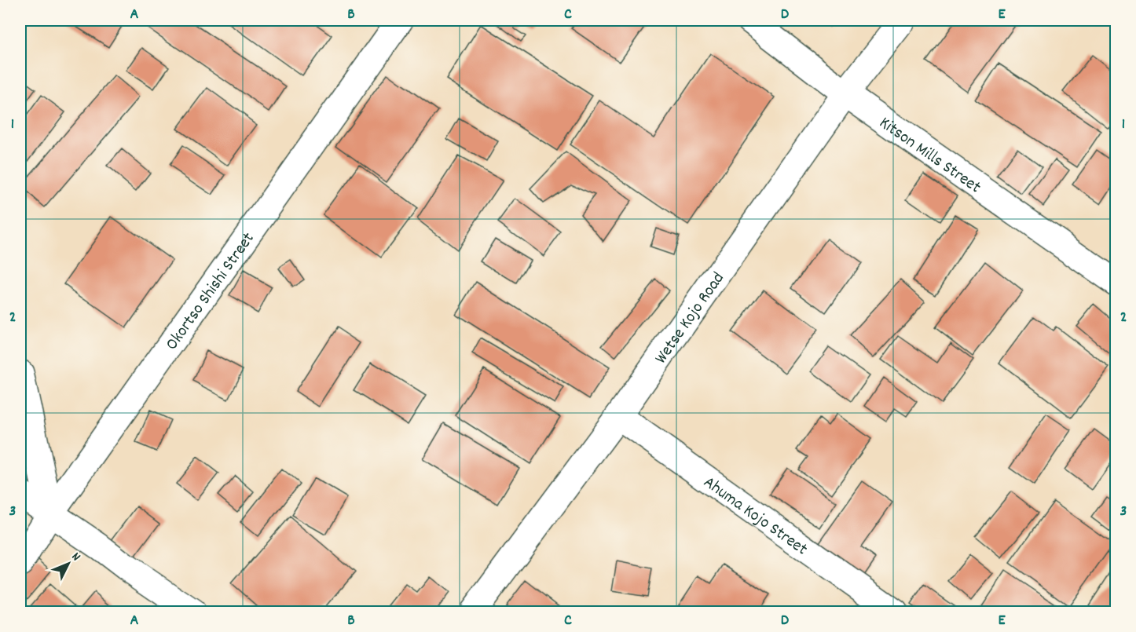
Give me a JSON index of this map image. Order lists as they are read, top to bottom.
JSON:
{
  "streets": {
    "street": [
      "Kitson Mills Street",
      "Okortso Shishi Street",
      "Wetse Kojo Road",
      "Ahuma Kojo Street"
    ]
  },
  "crossings": [
    ["Kitson Mills Street", "Wetse Kojo Road"],
    ["Wetse Kojo Road", "Ahuma Kojo Street"]
  ],
  "north": "top right",
  "grid": {
    "columns": [
      "A",
      "B",
      "C",
      "D",
      "E"
    ],
    "rows": ["1", "2", "3"]
  }
}
